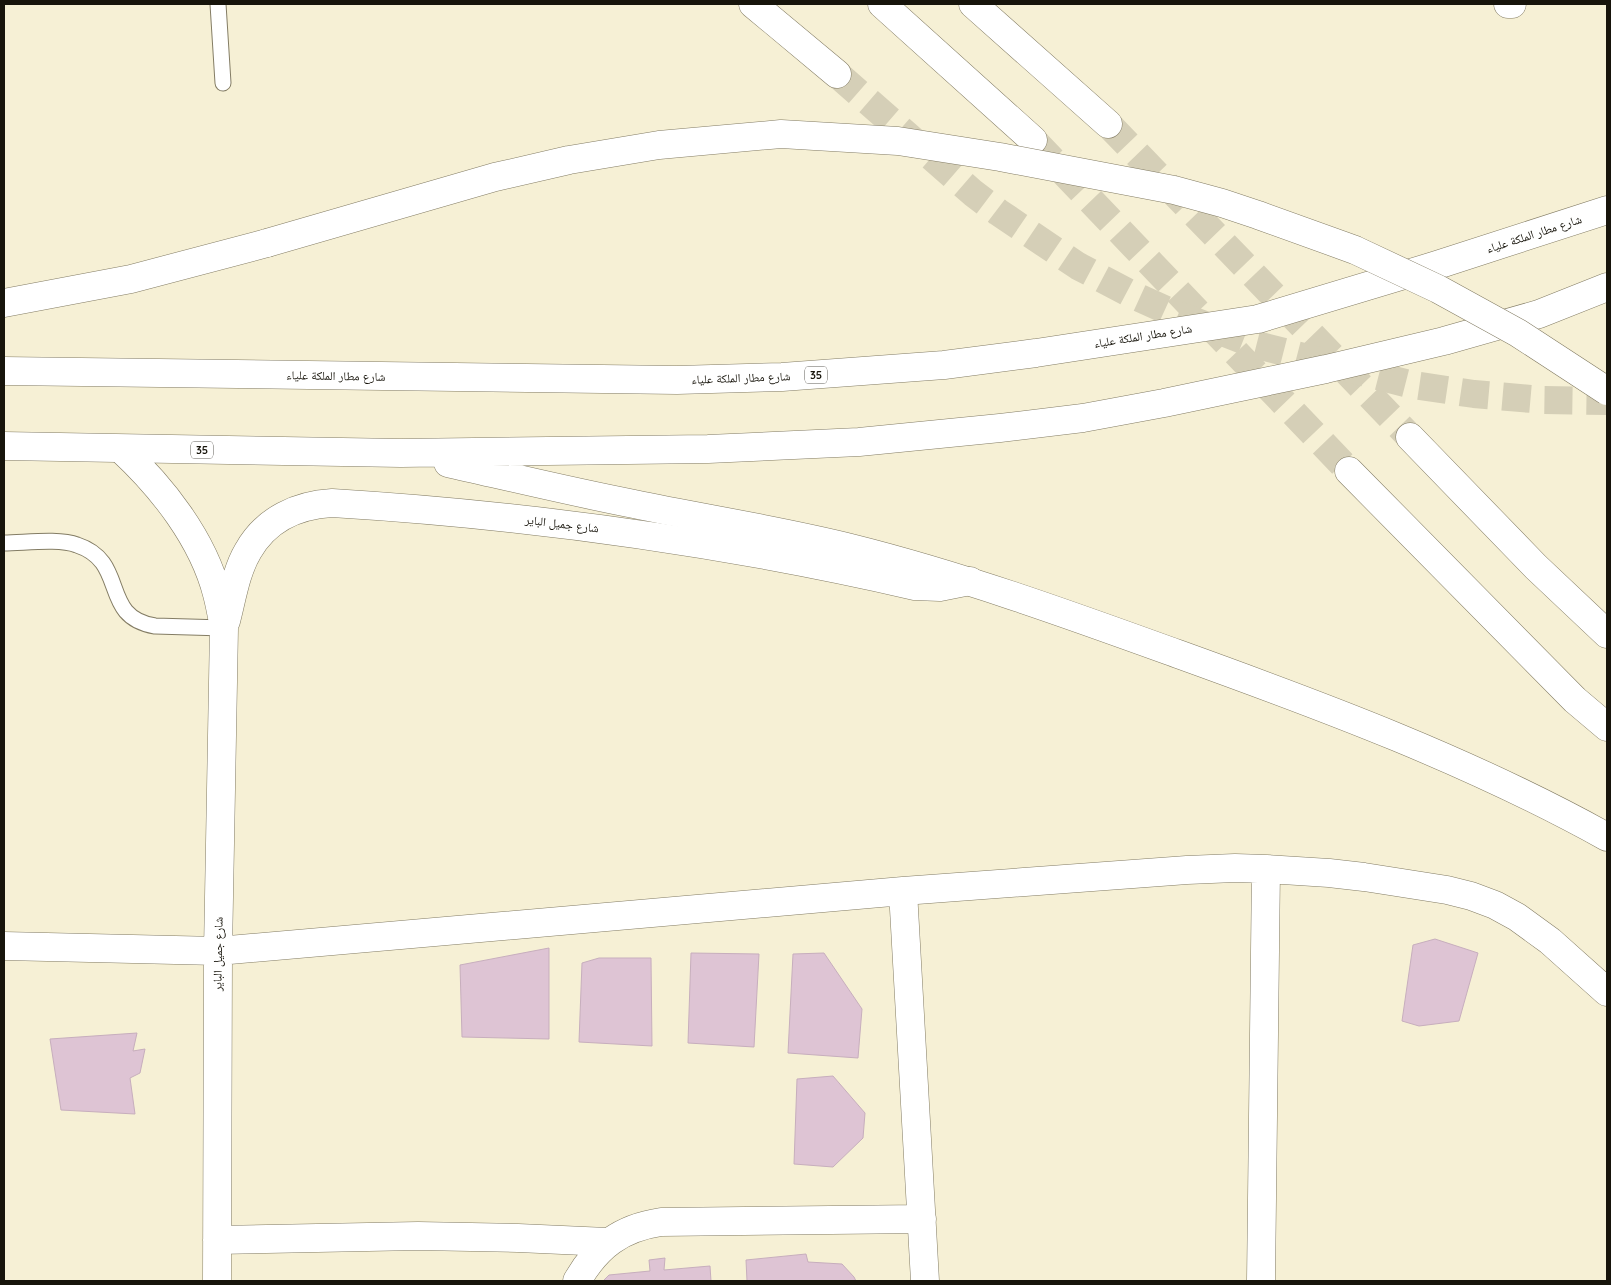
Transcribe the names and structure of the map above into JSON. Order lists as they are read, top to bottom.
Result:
{
  "streets": {
    "main road": ["شارع مطار الملكة علياء", "35", "شارع جميل الباير"]
  },
  "crossings": [
    ["35", "شارع جميل الباير"]
  ]
}
